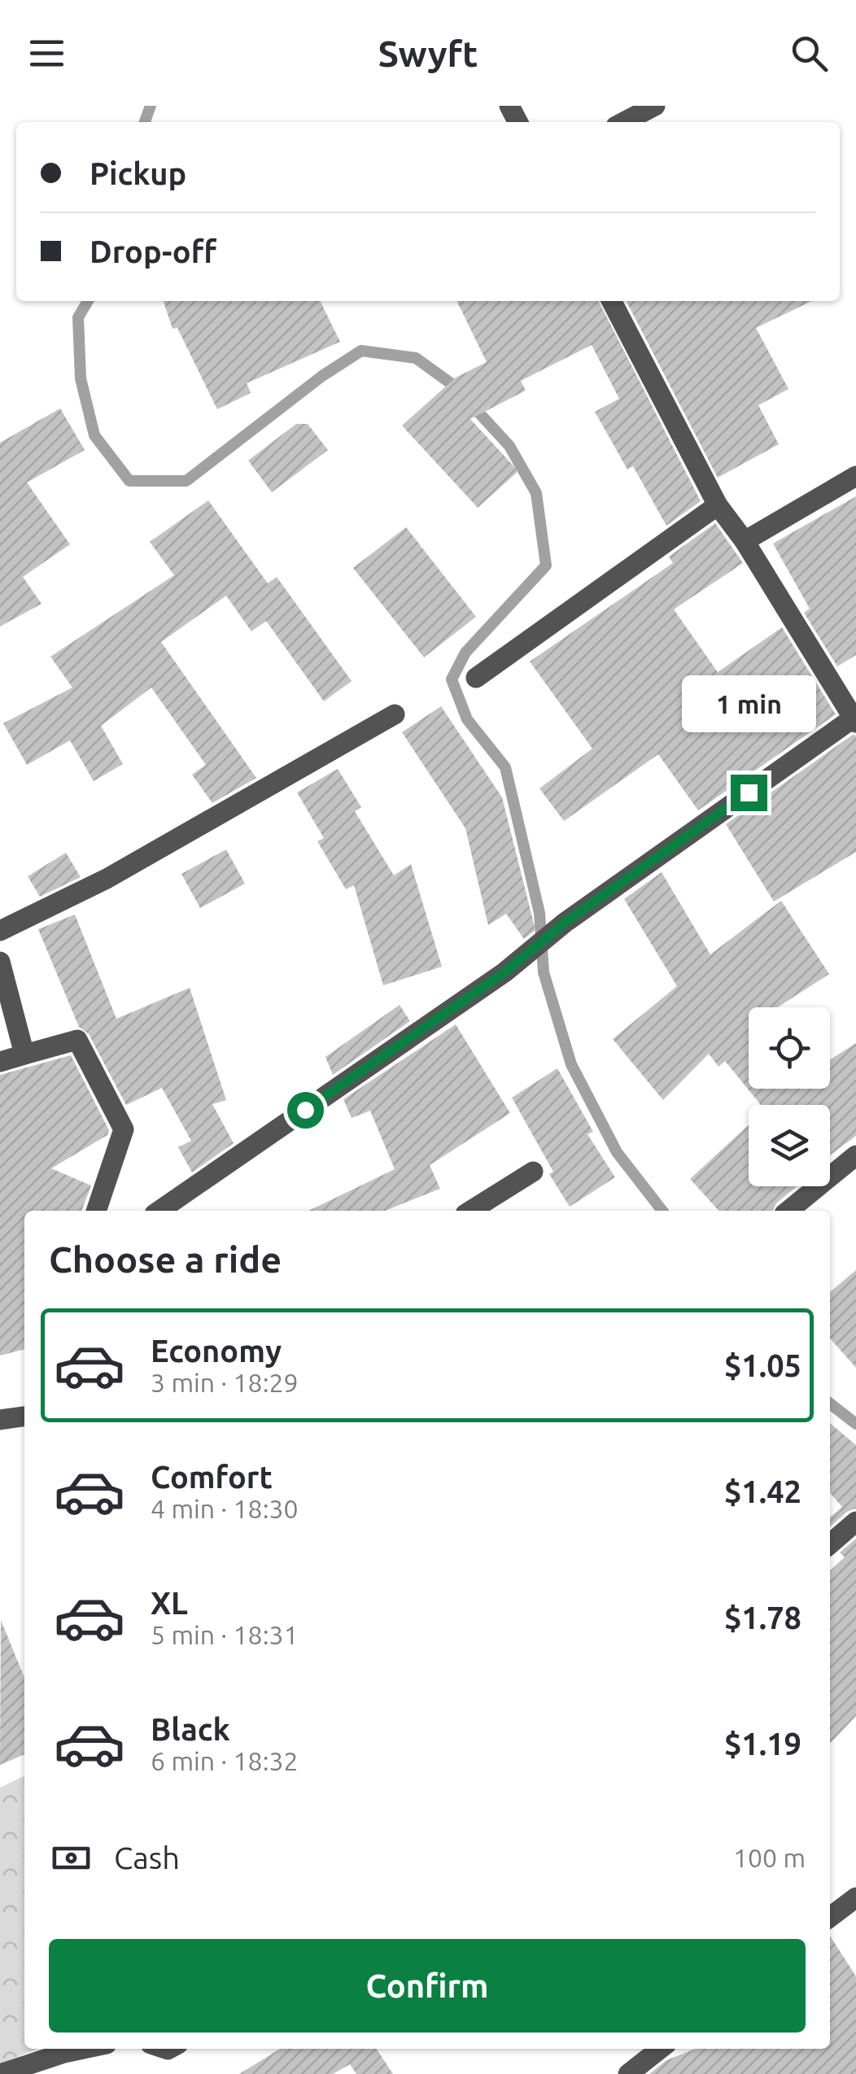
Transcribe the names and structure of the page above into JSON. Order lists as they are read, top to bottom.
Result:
{
  "page": {
    "header": "Swyft",
    "banner": ["Pickup", "Drop-off"],
    "bubble": "1 min",
    "heading": "Choose a ride",
    "list": [
      {
        "name": "Economy",
        "note": "3 min · 18:29",
        "value": "$1.05"
      },
      {
        "name": "Comfort",
        "note": "4 min · 18:30",
        "value": "$1.42"
      },
      {
        "name": "XL",
        "note": "5 min · 18:31",
        "value": "$1.78"
      },
      {
        "name": "Black",
        "note": "6 min · 18:32",
        "value": "$1.19"
      }
    ],
    "pay": ["Cash", "100 m"],
    "buttons": "Confirm"
  }
}
